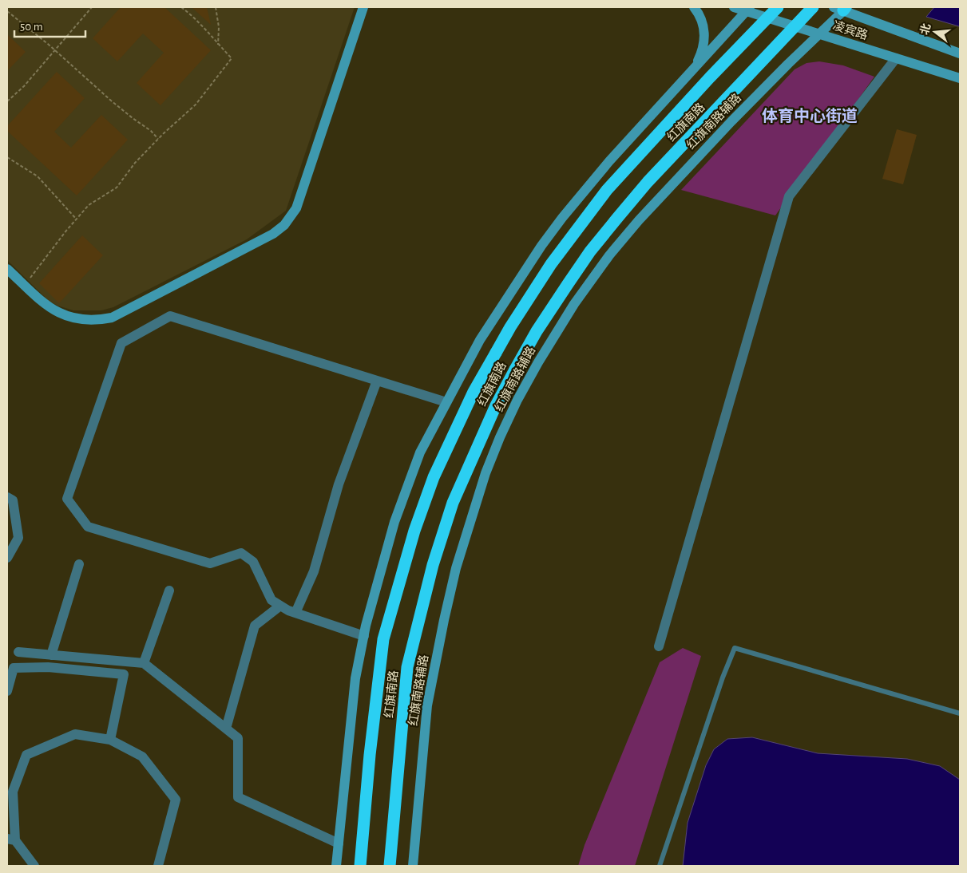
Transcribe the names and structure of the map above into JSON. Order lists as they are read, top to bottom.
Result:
{
  "streets": {
    "highway": ["红旗南路"],
    "main road": ["凌宾路", "红旗南路辅路"]
  },
  "crossings": [
    ["凌宾路", "红旗南路辅路"]
  ],
  "districts": ["体育中心街道"],
  "scale_bar": "50 m",
  "north": "left"
}
